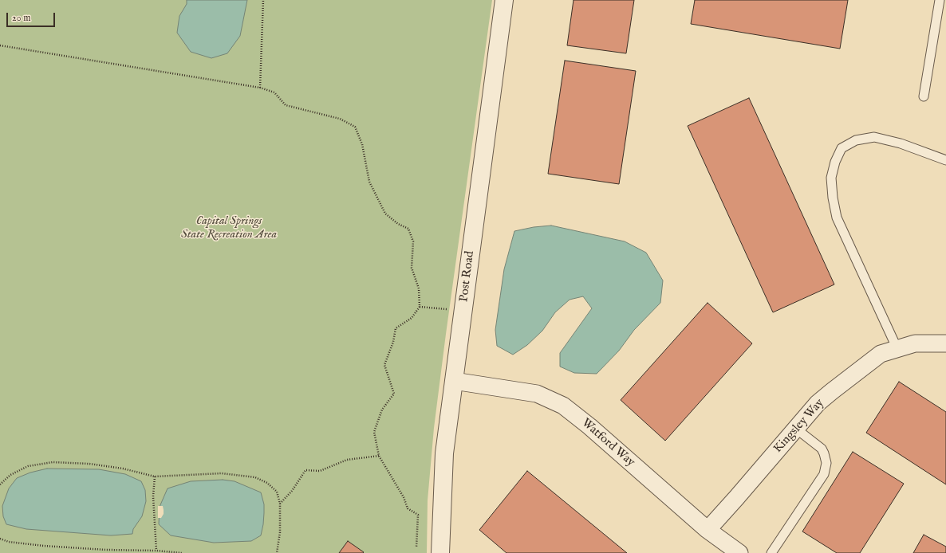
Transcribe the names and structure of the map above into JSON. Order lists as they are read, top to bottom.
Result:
{
  "streets": {
    "street": ["Post Road", "Kingsley Way", "Watford Way"]
  },
  "crossings": [
    ["Post Road", "Watford Way"],
    ["Kingsley Way", "Watford Way"]
  ],
  "parks": ["Capital Springs State Recreation Area"],
  "scale_bar": "20 m"
}
